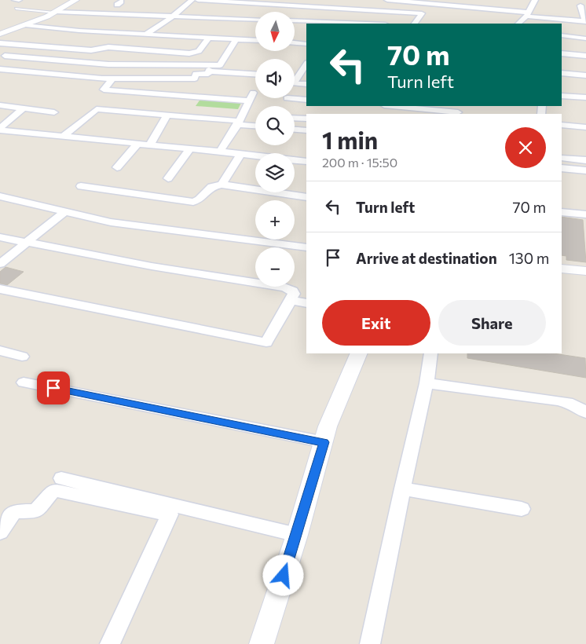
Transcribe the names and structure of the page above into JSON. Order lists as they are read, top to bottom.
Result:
{
  "north": "bottom",
  "page": {
    "map_buttons": ["+", "−"],
    "turn": ["70 m", "Turn left"],
    "heading": ["1 min", "200 m · 15:50"],
    "list": [
      {
        "name": "Turn left",
        "value": "70 m"
      },
      {
        "name": "Arrive at destination",
        "value": "130 m"
      }
    ],
    "buttons": ["Exit", "Share"]
  }
}
